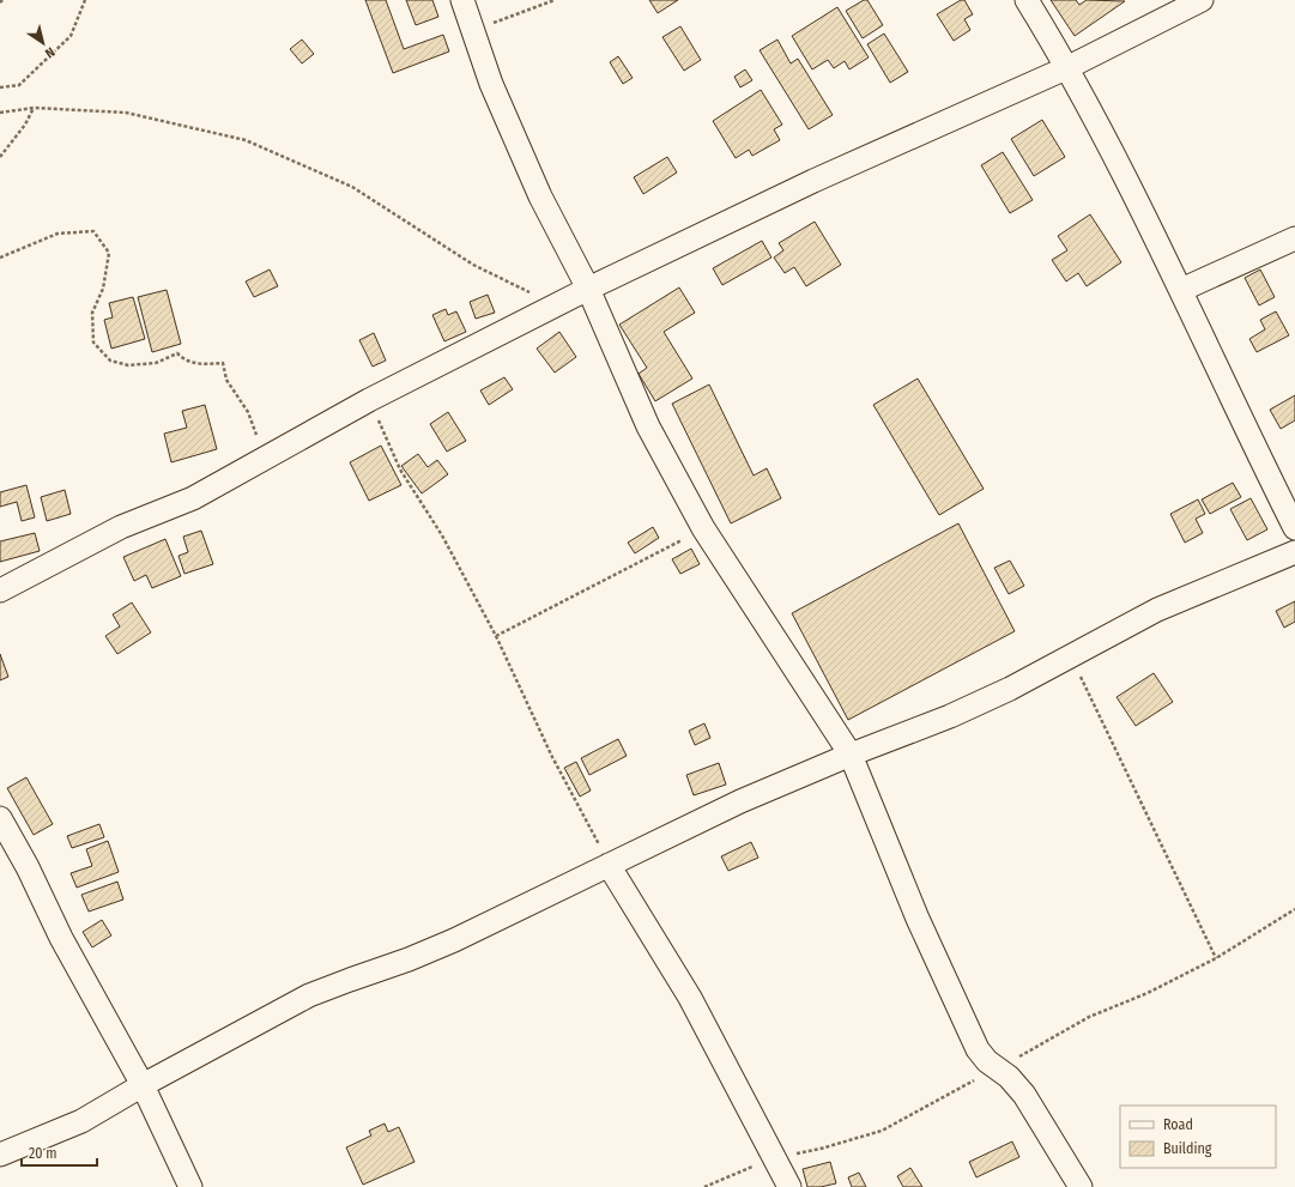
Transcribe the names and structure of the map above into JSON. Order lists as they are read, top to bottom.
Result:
{
  "legend": ["Road", "Building"],
  "scale_bar": "20 m",
  "north": "bottom right"
}
